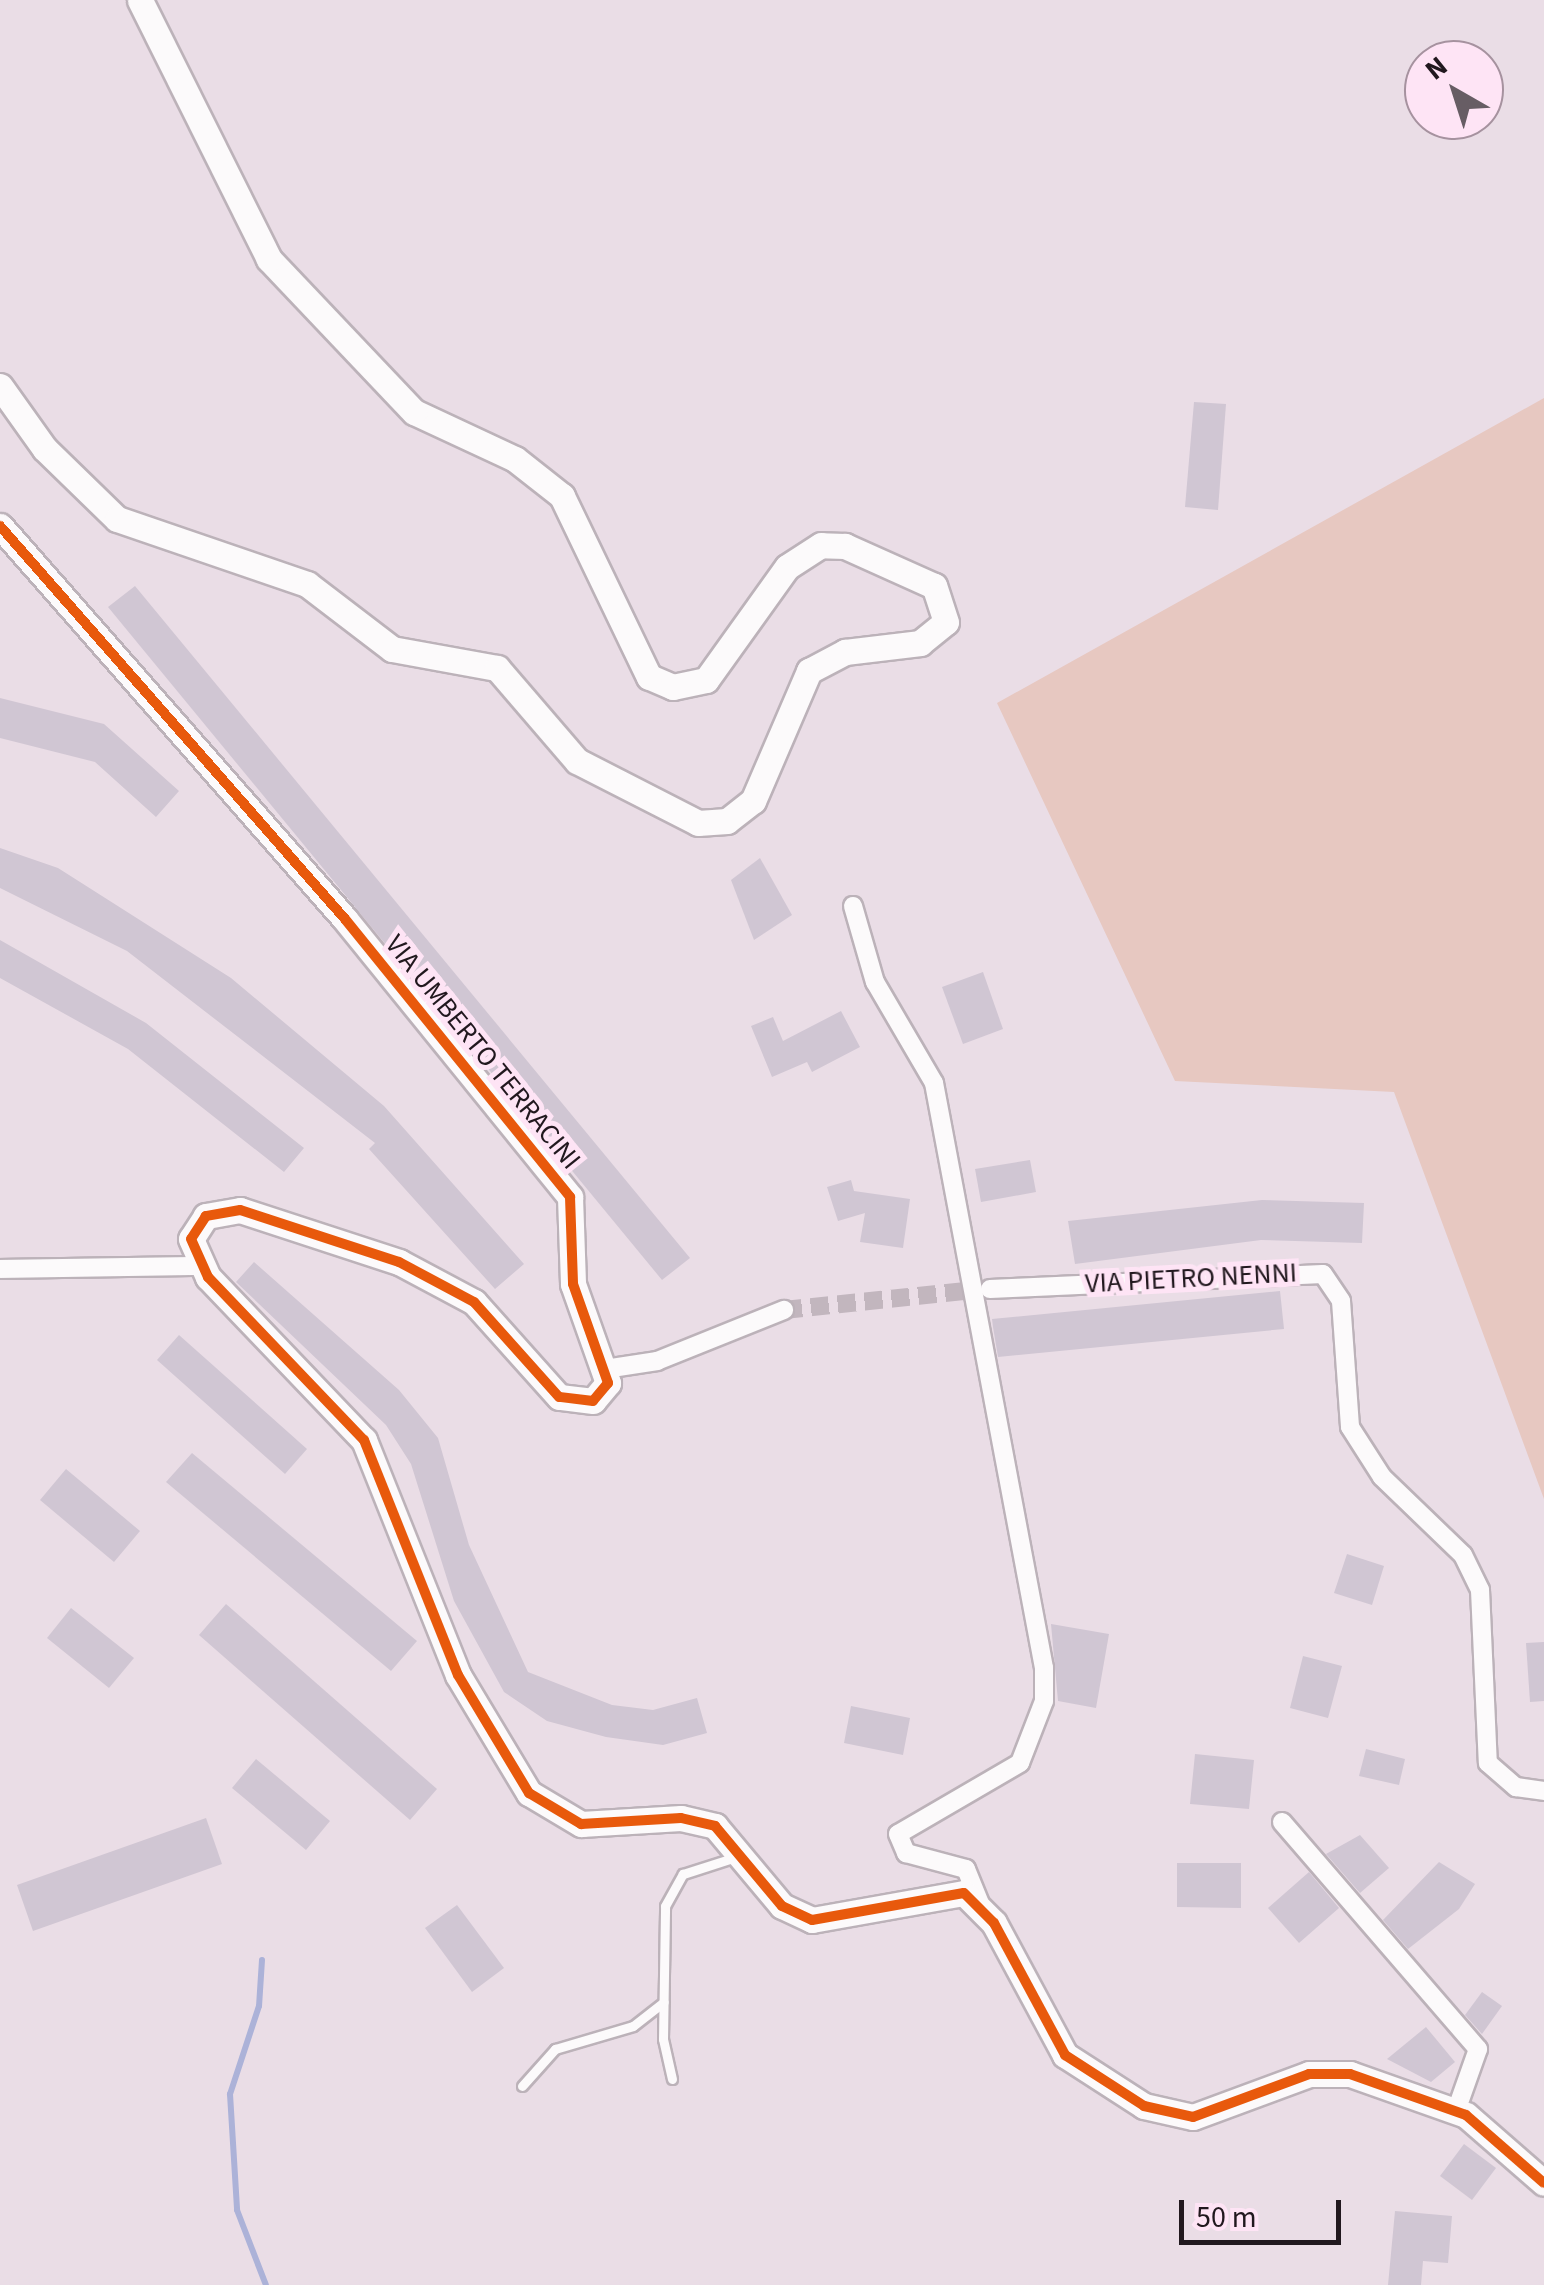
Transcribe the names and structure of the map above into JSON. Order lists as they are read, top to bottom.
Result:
{
  "streets": {
    "street": ["VIA UMBERTO TERRACINI", "VIA PIETRO NENNI"]
  },
  "scale_bar": "50 m",
  "north": "top left"
}
